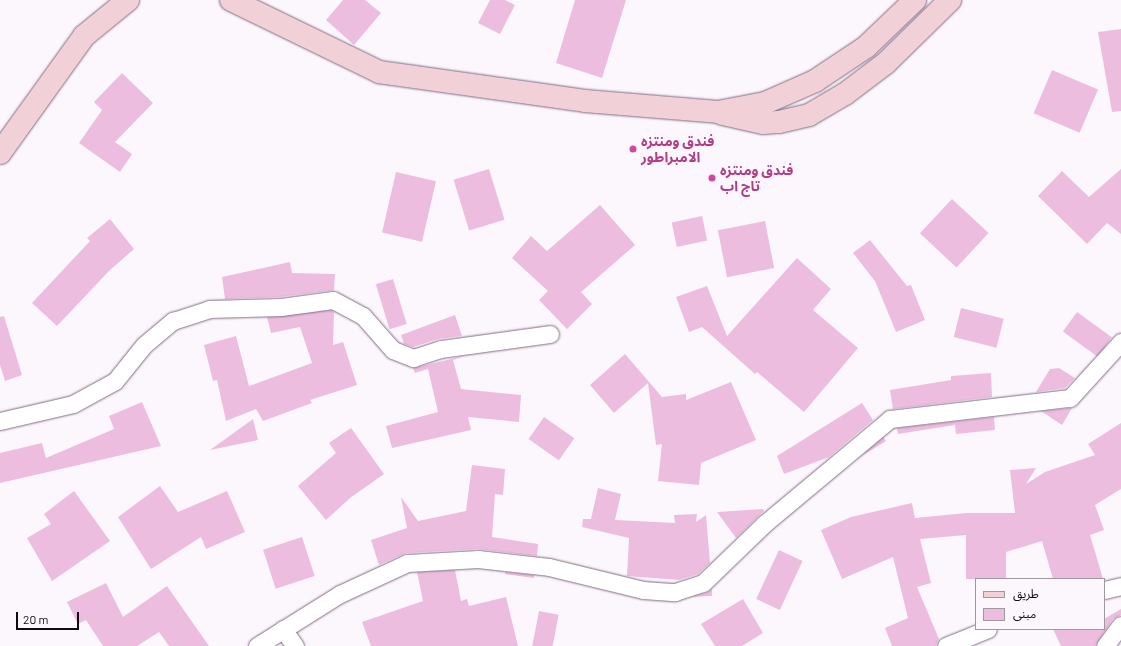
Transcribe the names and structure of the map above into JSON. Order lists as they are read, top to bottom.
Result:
{
  "places": ["فندق ومنتزه الامبراطور", "فندق ومنتزه تاج اب"],
  "legend": ["طريق", "مبنى"],
  "scale_bar": "20 m"
}
